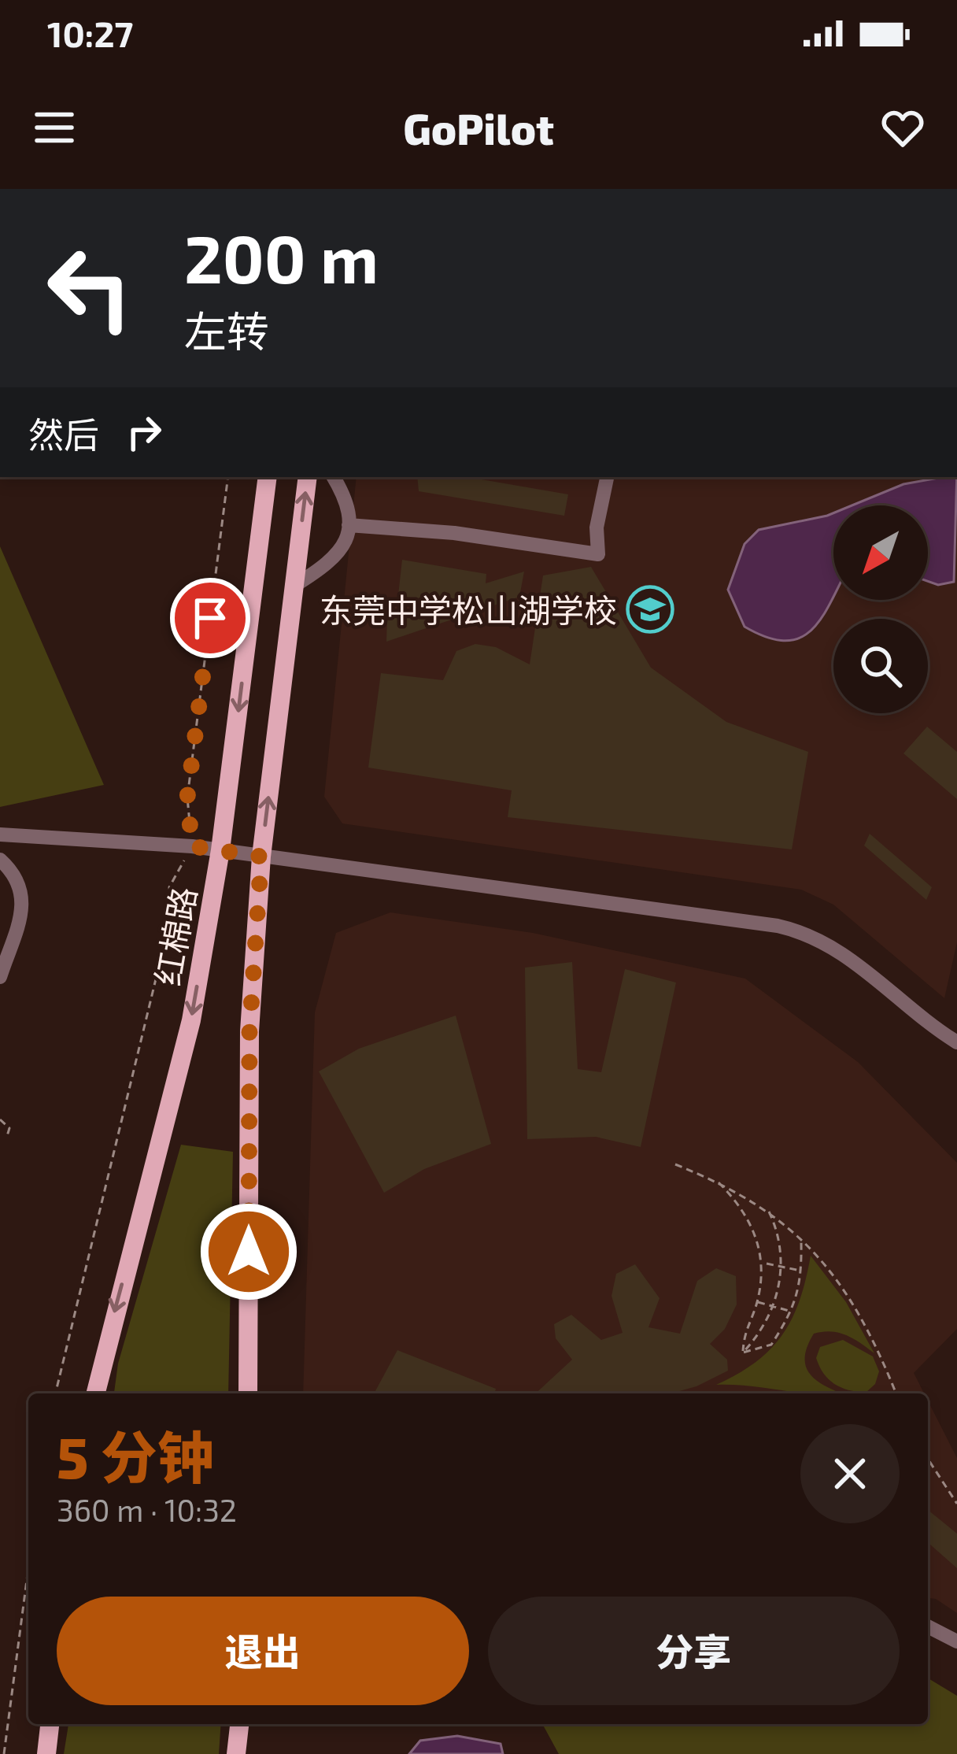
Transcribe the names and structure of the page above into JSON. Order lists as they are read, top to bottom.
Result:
{
  "streets": {
    "main road": ["红棉路"]
  },
  "places": {
    "school or university": ["东莞中学松山湖学校"]
  },
  "north": "bottom left",
  "page": {
    "status": "10:27",
    "header": "GoPilot",
    "turn": ["200 m", "左转"],
    "then": "然后",
    "heading": ["5 分钟", "360 m · 10:32"],
    "buttons": ["退出", "分享"]
  }
}
